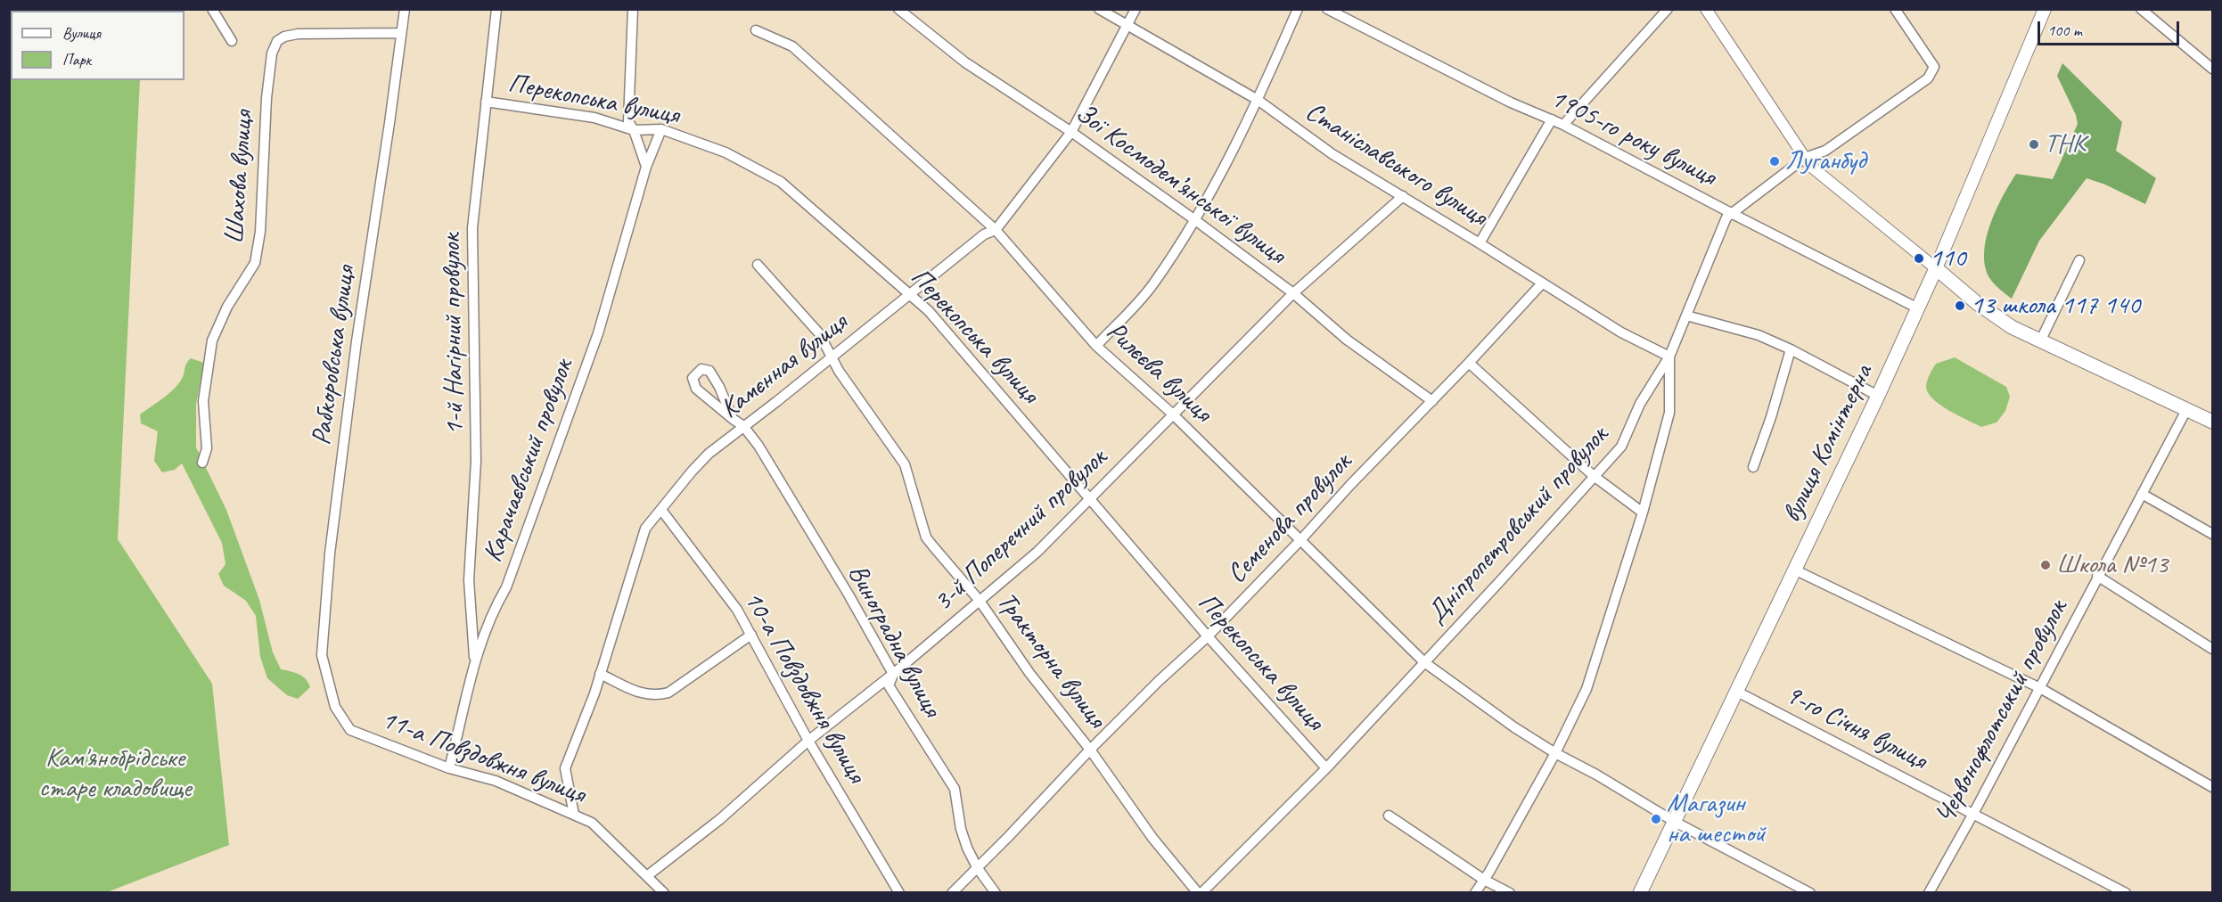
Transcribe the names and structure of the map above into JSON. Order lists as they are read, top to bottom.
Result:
{
  "streets": {
    "main road": ["вулиця Комінтерна"],
    "street": [
      "Перекопська вулиця",
      "1905-го року вулиця",
      "Станіславського вулиця",
      "Шахова вулиця",
      "Зої Космодем’янської вулиця",
      "1-й Нагірний провулок",
      "Рабкоровська вулиця",
      "Камєнная вулиця",
      "Рилєєва вулиця",
      "Карачаєвський провулок",
      "Семенова провулок",
      "Дніпропетровський провулок",
      "3-й Поперечний провулок",
      "Виноградна вулиця",
      "Тракторна вулиця",
      "10-а Повздовжня вулиця",
      "Червонофлотський провулок",
      "9-го Січня вулиця",
      "11-а Повздовжня вулиця"
    ]
  },
  "crossings": [
    ["Перекопська вулиця", "1-й Нагірний провулок"],
    ["Перекопська вулиця", "Камєнная вулиця"],
    ["Перекопська вулиця", "Карачаєвський провулок"],
    ["Перекопська вулиця", "Семенова провулок"],
    ["Перекопська вулиця", "Дніпропетровський провулок"],
    ["Перекопська вулиця", "3-й Поперечний провулок"],
    ["1905-го року вулиця", "вулиця Комінтерна"],
    ["Станіславського вулиця", "Камєнная вулиця"],
    ["Станіславського вулиця", "Семенова провулок"],
    ["Станіславського вулиця", "Дніпропетровський провулок"],
    ["Станіславського вулиця", "3-й Поперечний провулок"],
    ["Шахова вулиця", "Рабкоровська вулиця"],
    ["Зої Космодем’янської вулиця", "Камєнная вулиця"],
    ["Зої Космодем’янської вулиця", "Семенова провулок"],
    ["Зої Космодем’янської вулиця", "3-й Поперечний провулок"],
    ["1-й Нагірний провулок", "Карачаєвський провулок"],
    ["Рабкоровська вулиця", "11-а Повздовжня вулиця"],
    ["Камєнная вулиця", "Рилєєва вулиця"],
    ["Камєнная вулиця", "Виноградна вулиця"],
    ["Камєнная вулиця", "Тракторна вулиця"],
    ["Камєнная вулиця", "10-а Повздовжня вулиця"],
    ["Камєнная вулиця", "11-а Повздовжня вулиця"],
    ["Рилєєва вулиця", "вулиця Комінтерна"],
    ["Рилєєва вулиця", "Семенова провулок"],
    ["Рилєєва вулиця", "Дніпропетровський провулок"],
    ["Рилєєва вулиця", "3-й Поперечний провулок"],
    ["вулиця Комінтерна", "9-го Січня вулиця"],
    ["Карачаєвський провулок", "11-а Повздовжня вулиця"],
    ["Семенова провулок", "Виноградна вулиця"],
    ["Семенова провулок", "Тракторна вулиця"],
    ["Дніпропетровський провулок", "Тракторна вулиця"],
    ["3-й Поперечний провулок", "Виноградна вулиця"],
    ["3-й Поперечний провулок", "Тракторна вулиця"],
    ["3-й Поперечний провулок", "10-а Повздовжня вулиця"],
    ["3-й Поперечний провулок", "11-а Повздовжня вулиця"],
    ["Червонофлотський провулок", "9-го Січня вулиця"]
  ],
  "parks": ["Кам'янобрідське старе кладовище"],
  "places": [
    "ТНК",
    "Луганбуд",
    "110",
    "13 школа 117 140",
    "Школа №13",
    "Магазин на шестой"
  ],
  "legend": ["Вулиця", "Парк"],
  "scale_bar": "100 m"
}
